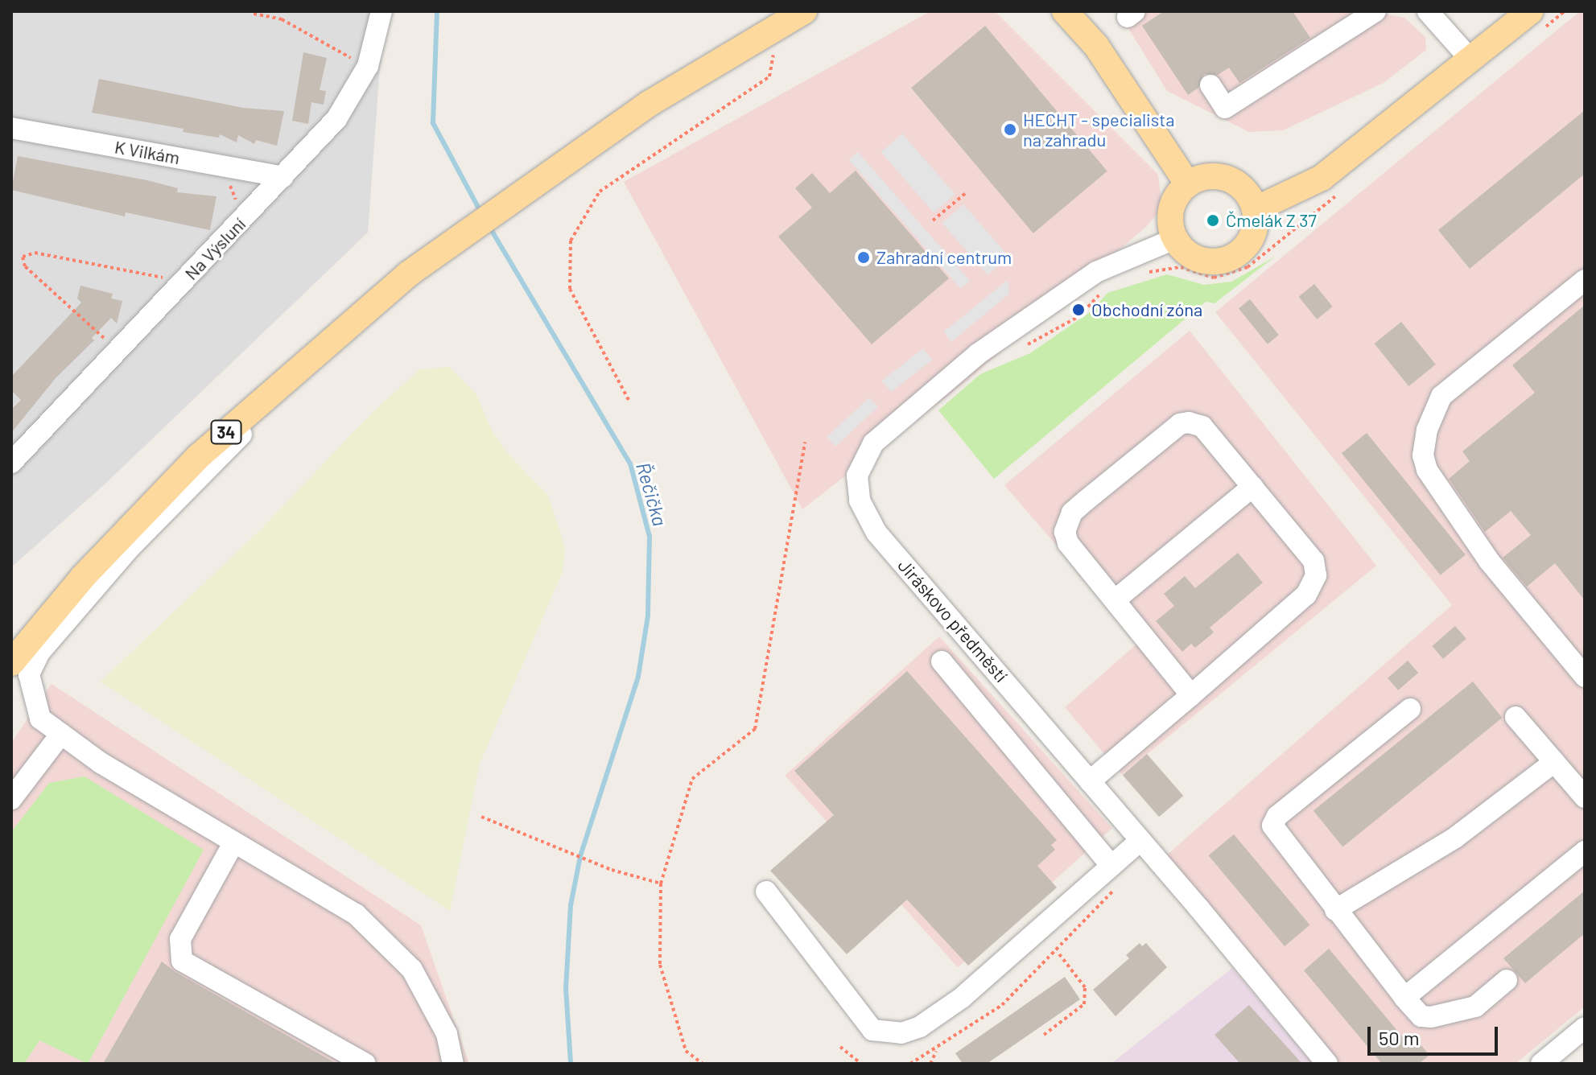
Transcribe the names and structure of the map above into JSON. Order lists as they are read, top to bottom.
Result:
{
  "streets": {
    "main road": ["34"],
    "street": ["K Vilkám", "Na Výsluní", "Jiráskovo předměstí"]
  },
  "crossings": [
    ["K Vilkám", "Na Výsluní"]
  ],
  "water": ["Řečička"],
  "places": [
    "HECHT - specialista na zahradu",
    "Čmelák Z 37",
    "Zahradní centrum",
    "Obchodní zóna"
  ],
  "scale_bar": "50 m"
}
